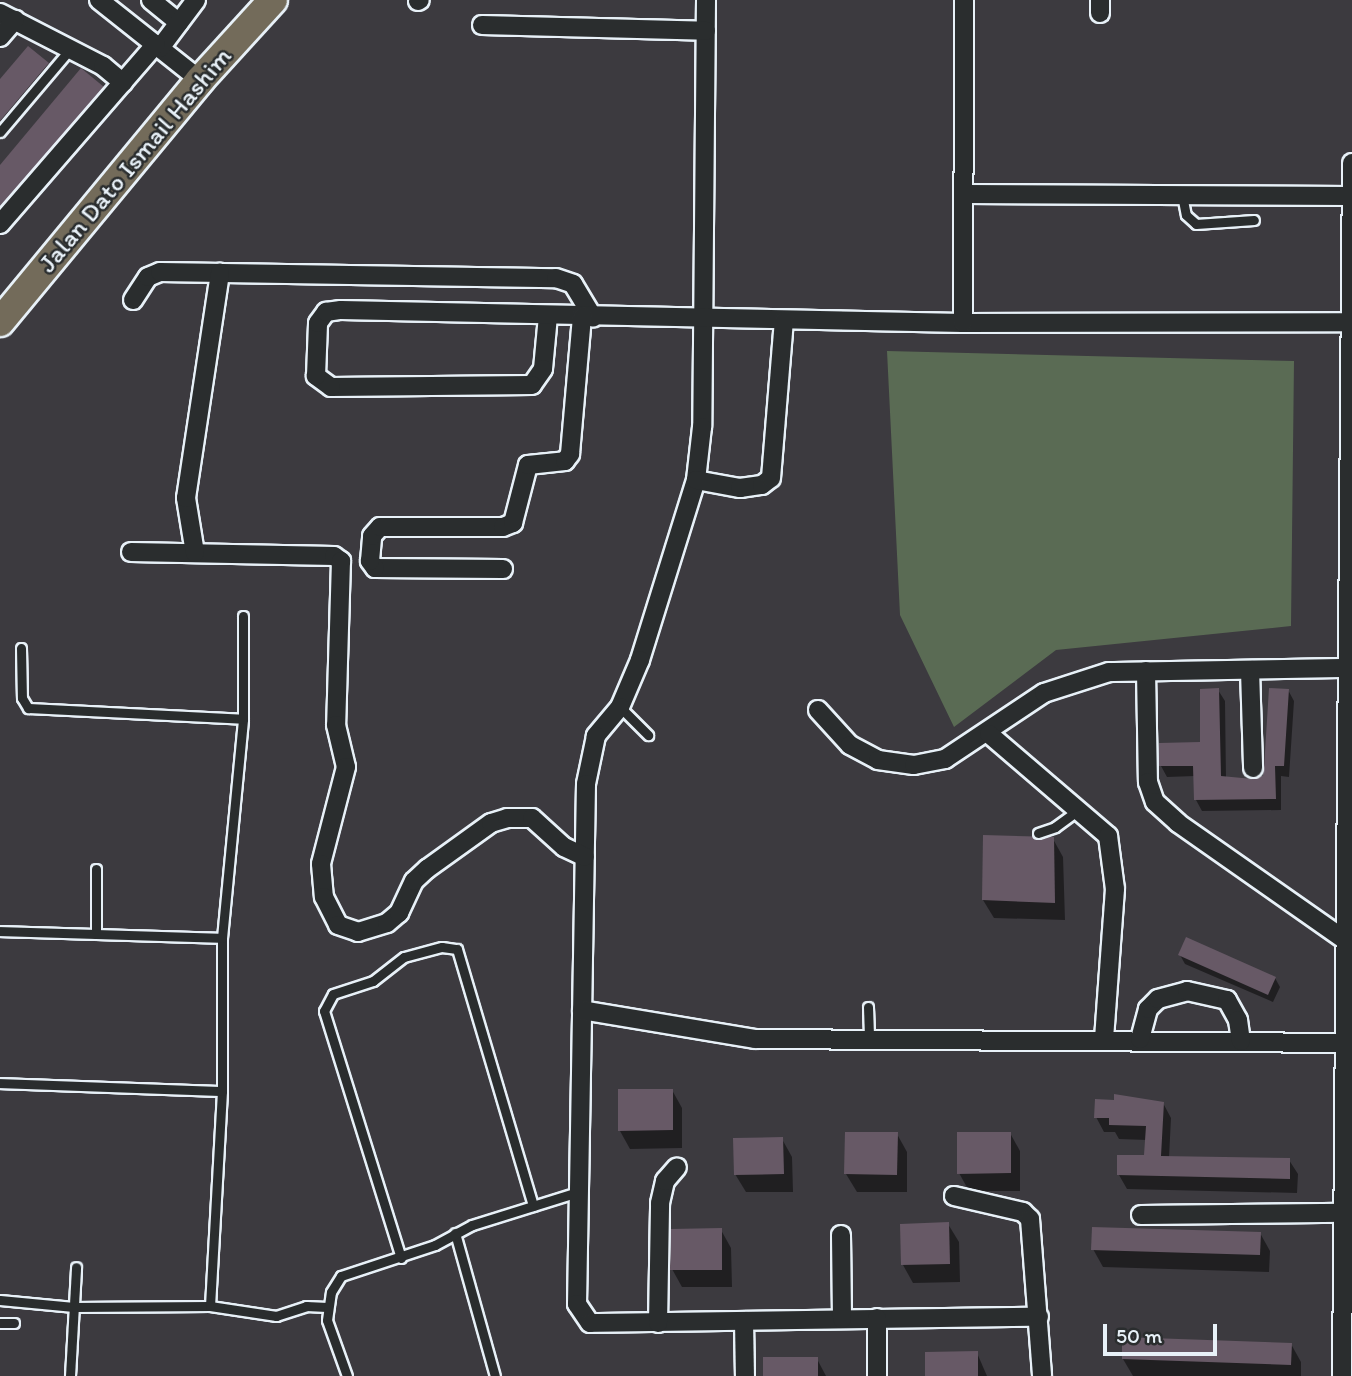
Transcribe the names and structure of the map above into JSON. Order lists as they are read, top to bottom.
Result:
{
  "streets": {
    "main road": ["Jalan Dato Ismail Hashim"]
  },
  "scale_bar": "50 m"
}
